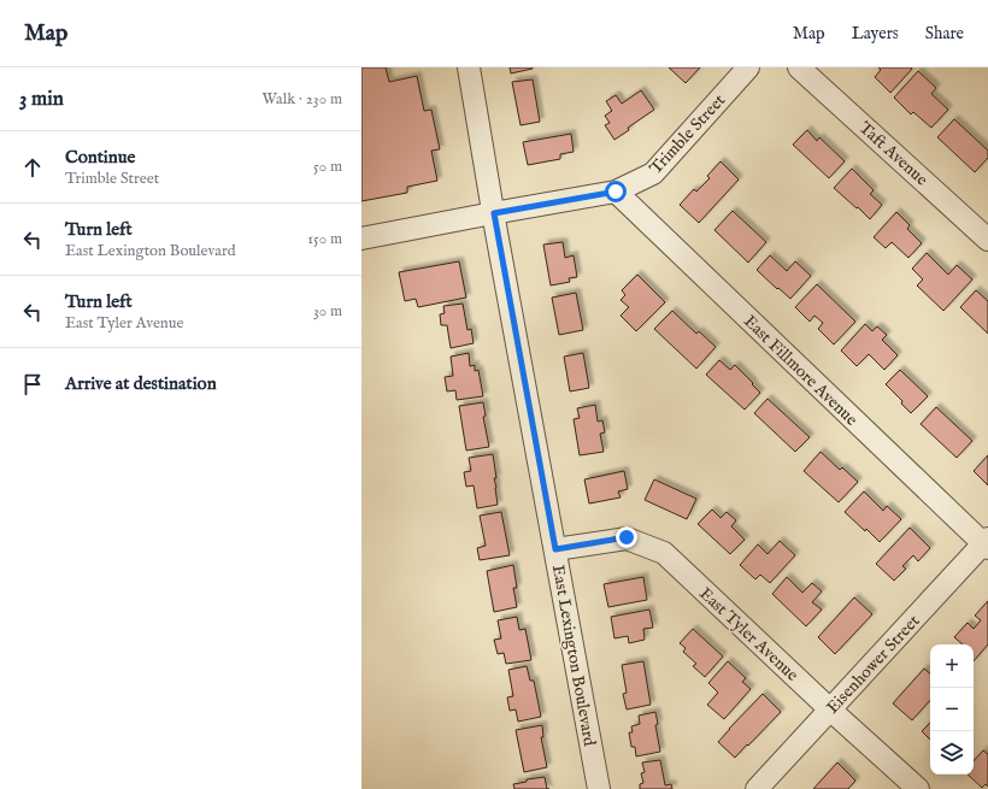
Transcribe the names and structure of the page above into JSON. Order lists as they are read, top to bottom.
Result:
{
  "streets": {
    "street": [
      "Trimble Street",
      "Taft Avenue",
      "East Fillmore Avenue",
      "East Tyler Avenue",
      "East Lexington Boulevard",
      "Eisenhower Street"
    ]
  },
  "crossings": [
    ["Trimble Street", "East Fillmore Avenue"],
    ["Trimble Street", "East Lexington Boulevard"],
    ["East Fillmore Avenue", "Eisenhower Street"],
    ["East Tyler Avenue", "East Lexington Boulevard"],
    ["East Tyler Avenue", "Eisenhower Street"]
  ],
  "page": {
    "header": "Map",
    "nav": ["Map", "Layers", "Share"],
    "heading": ["3 min", "Walk · 230 m"],
    "list": [
      ["Continue", "Trimble Street", "50 m"],
      ["Turn left", "East Lexington Boulevard", "150 m"],
      ["Turn left", "East Tyler Avenue", "30 m"],
      "Arrive at destination"
    ],
    "map_buttons": ["+", "−"]
  }
}
